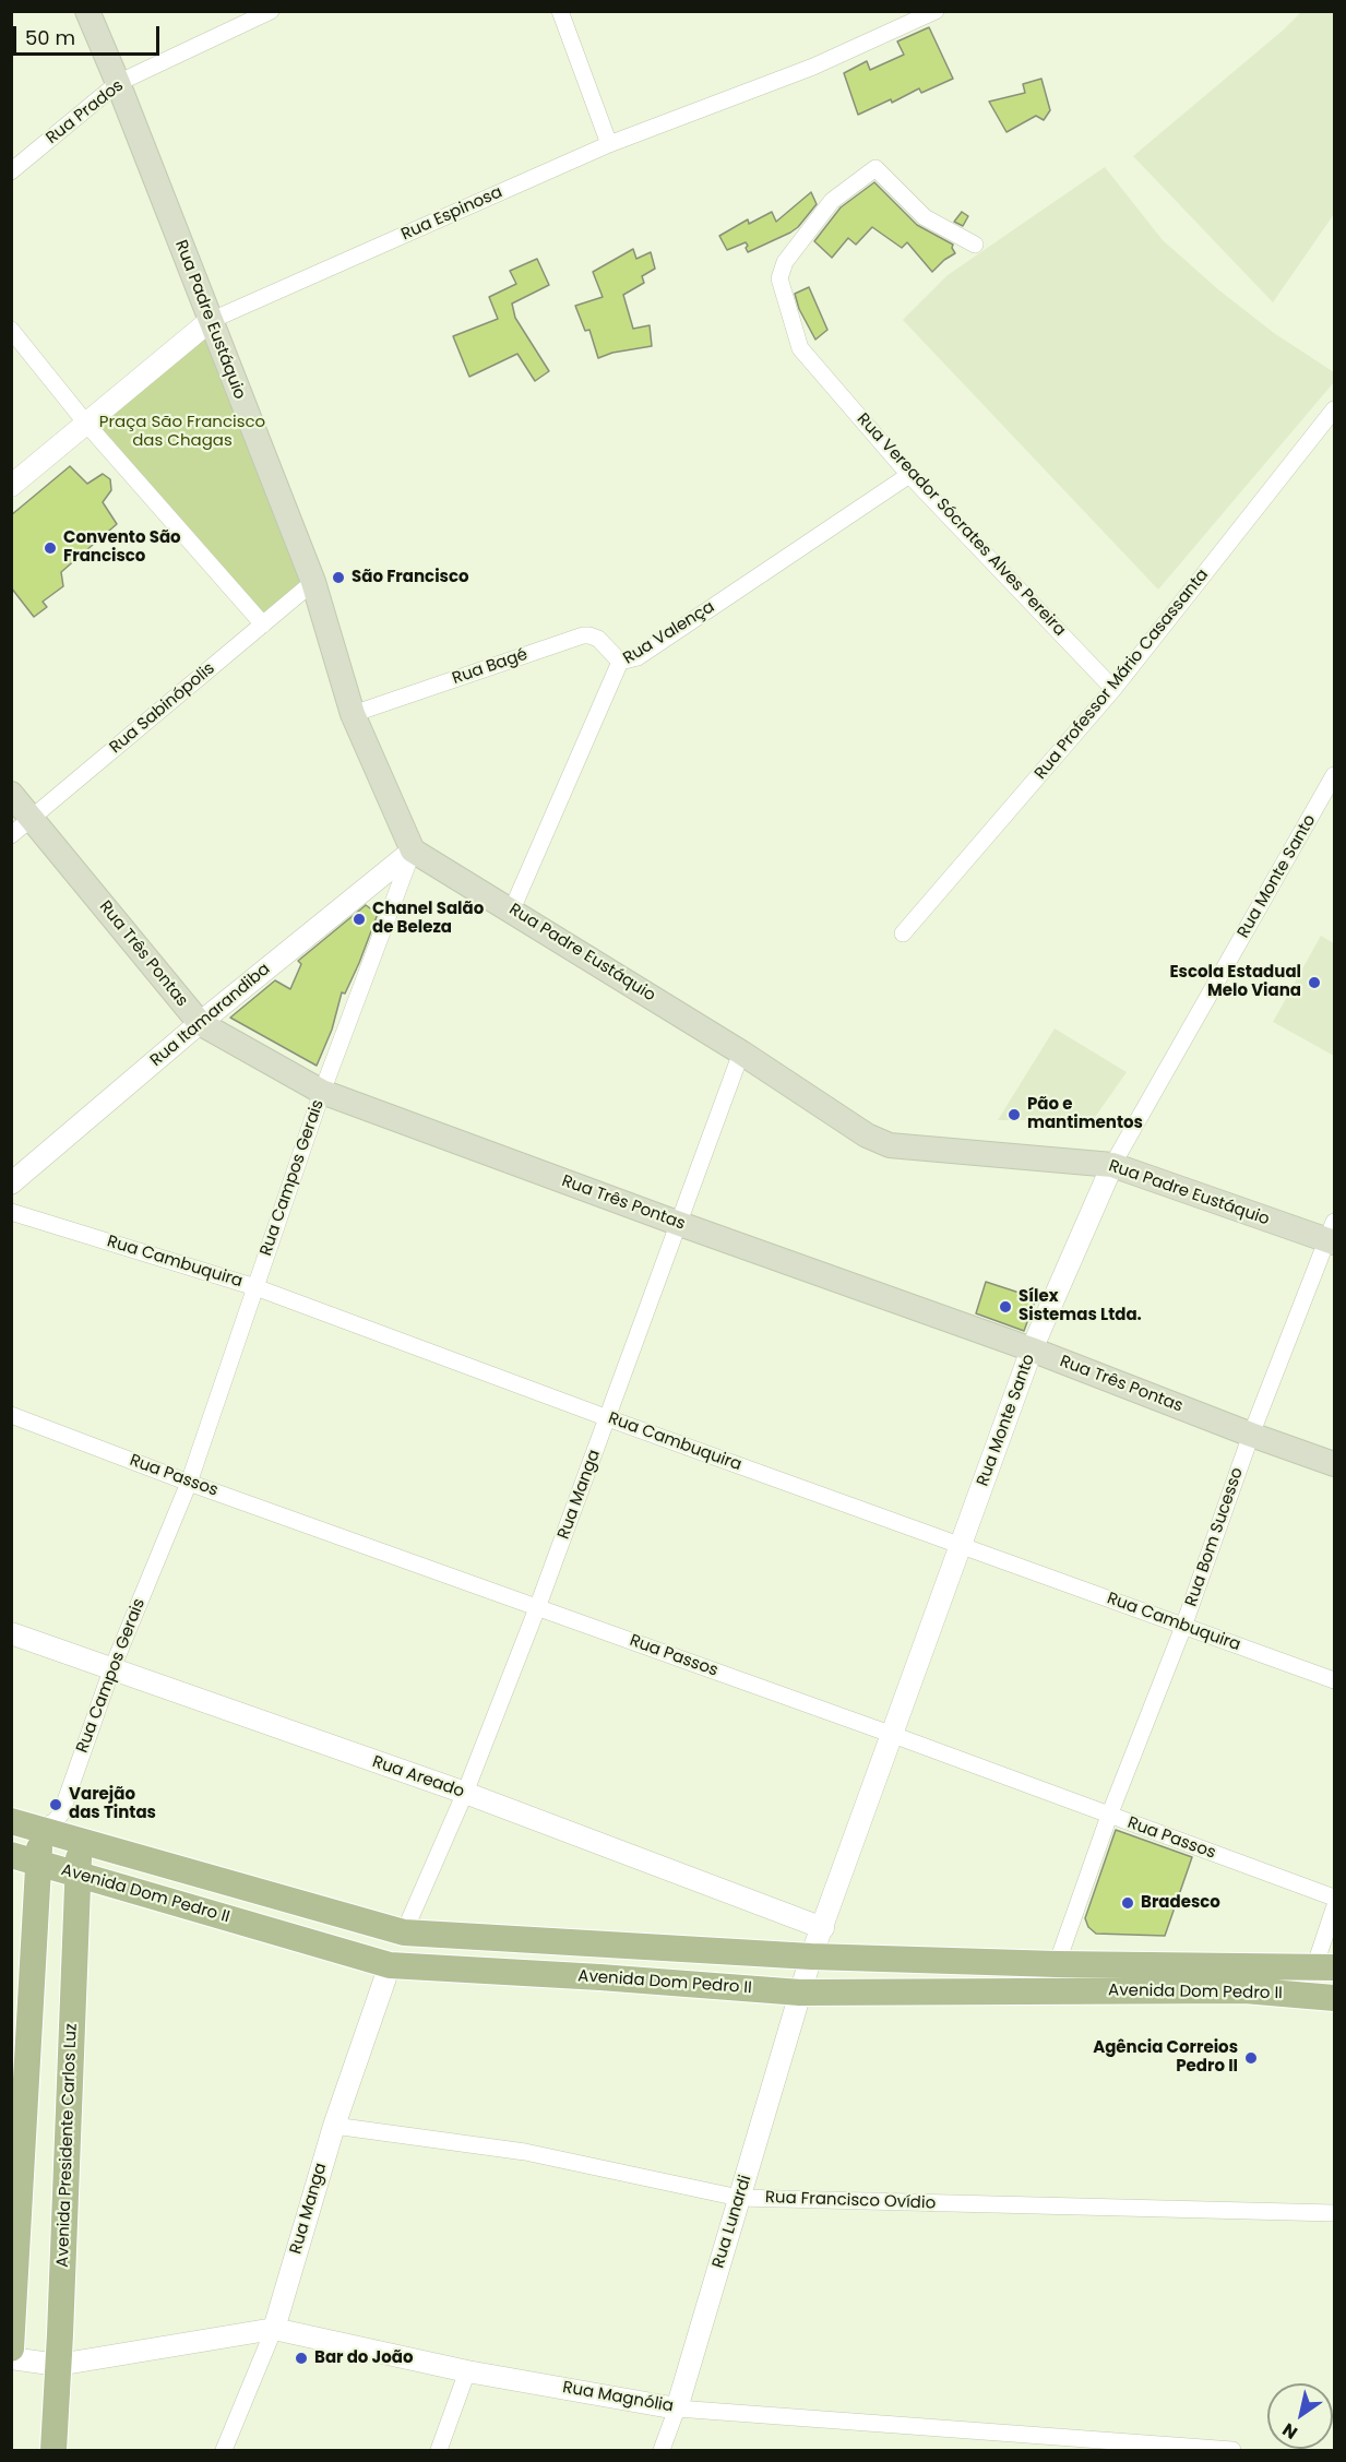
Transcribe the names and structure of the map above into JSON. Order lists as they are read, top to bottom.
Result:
{
  "streets": {
    "main road": [
      "Rua Padre Eustáquio",
      "Rua Três Pontas",
      "Avenida Dom Pedro II",
      "Avenida Presidente Carlos Luz"
    ],
    "street": [
      "Rua Prados",
      "Rua Espinosa",
      "Rua Vereador Sócrates Alves Pereira",
      "Rua Valença",
      "Rua Bagé",
      "Rua Professor Mário Casassanta",
      "Rua Sabinópolis",
      "Rua Monte Santo",
      "Rua Itamarandiba",
      "Rua Campos Gerais",
      "Rua Cambuquira",
      "Rua Passos",
      "Rua Manga",
      "Rua Bom Sucesso",
      "Rua Areado",
      "Rua Francisco Ovídio",
      "Rua Lunardi",
      "Rua Magnólia"
    ]
  },
  "crossings": [
    ["Rua Prados", "Rua Padre Eustáquio"],
    ["Rua Espinosa", "Rua Padre Eustáquio"],
    ["Rua Padre Eustáquio", "Rua Valença"],
    ["Rua Padre Eustáquio", "Rua Bagé"],
    ["Rua Padre Eustáquio", "Rua Sabinópolis"],
    ["Rua Padre Eustáquio", "Rua Monte Santo"],
    ["Rua Padre Eustáquio", "Rua Itamarandiba"],
    ["Rua Padre Eustáquio", "Rua Campos Gerais"],
    ["Rua Padre Eustáquio", "Rua Manga"],
    ["Rua Padre Eustáquio", "Rua Bom Sucesso"],
    ["Rua Vereador Sócrates Alves Pereira", "Rua Valença"],
    ["Rua Vereador Sócrates Alves Pereira", "Rua Professor Mário Casassanta"],
    ["Rua Valença", "Rua Bagé"],
    ["Rua Sabinópolis", "Rua Três Pontas"],
    ["Rua Monte Santo", "Rua Três Pontas"],
    ["Rua Monte Santo", "Rua Cambuquira"],
    ["Rua Monte Santo", "Rua Passos"],
    ["Rua Monte Santo", "Rua Areado"],
    ["Rua Monte Santo", "Avenida Dom Pedro II"],
    ["Rua Monte Santo", "Rua Lunardi"],
    ["Rua Três Pontas", "Rua Itamarandiba"],
    ["Rua Três Pontas", "Rua Campos Gerais"],
    ["Rua Três Pontas", "Rua Manga"],
    ["Rua Três Pontas", "Rua Bom Sucesso"],
    ["Rua Itamarandiba", "Rua Campos Gerais"],
    ["Rua Campos Gerais", "Rua Cambuquira"],
    ["Rua Campos Gerais", "Rua Passos"],
    ["Rua Campos Gerais", "Rua Areado"],
    ["Rua Campos Gerais", "Avenida Dom Pedro II"],
    ["Rua Cambuquira", "Rua Manga"],
    ["Rua Cambuquira", "Rua Bom Sucesso"],
    ["Rua Passos", "Rua Manga"],
    ["Rua Passos", "Rua Bom Sucesso"],
    ["Rua Manga", "Rua Areado"],
    ["Rua Manga", "Avenida Dom Pedro II"],
    ["Rua Manga", "Rua Francisco Ovídio"],
    ["Rua Manga", "Rua Magnólia"],
    ["Rua Bom Sucesso", "Avenida Dom Pedro II"],
    ["Avenida Dom Pedro II", "Avenida Presidente Carlos Luz"],
    ["Avenida Dom Pedro II", "Rua Lunardi"],
    ["Avenida Presidente Carlos Luz", "Rua Magnólia"],
    ["Rua Francisco Ovídio", "Rua Lunardi"],
    ["Rua Lunardi", "Rua Magnólia"]
  ],
  "parks": ["Praça São Francisco das Chagas"],
  "places": [
    "Convento São Francisco",
    "São Francisco",
    "Chanel Salão de Beleza",
    "Escola Estadual Melo Viana",
    "Pão e mantimentos",
    "Sílex Sistemas Ltda.",
    "Varejão das Tintas",
    "Bradesco",
    "Agência Correios Pedro II",
    "Bar do João"
  ],
  "scale_bar": "50 m",
  "north": "bottom left"
}
